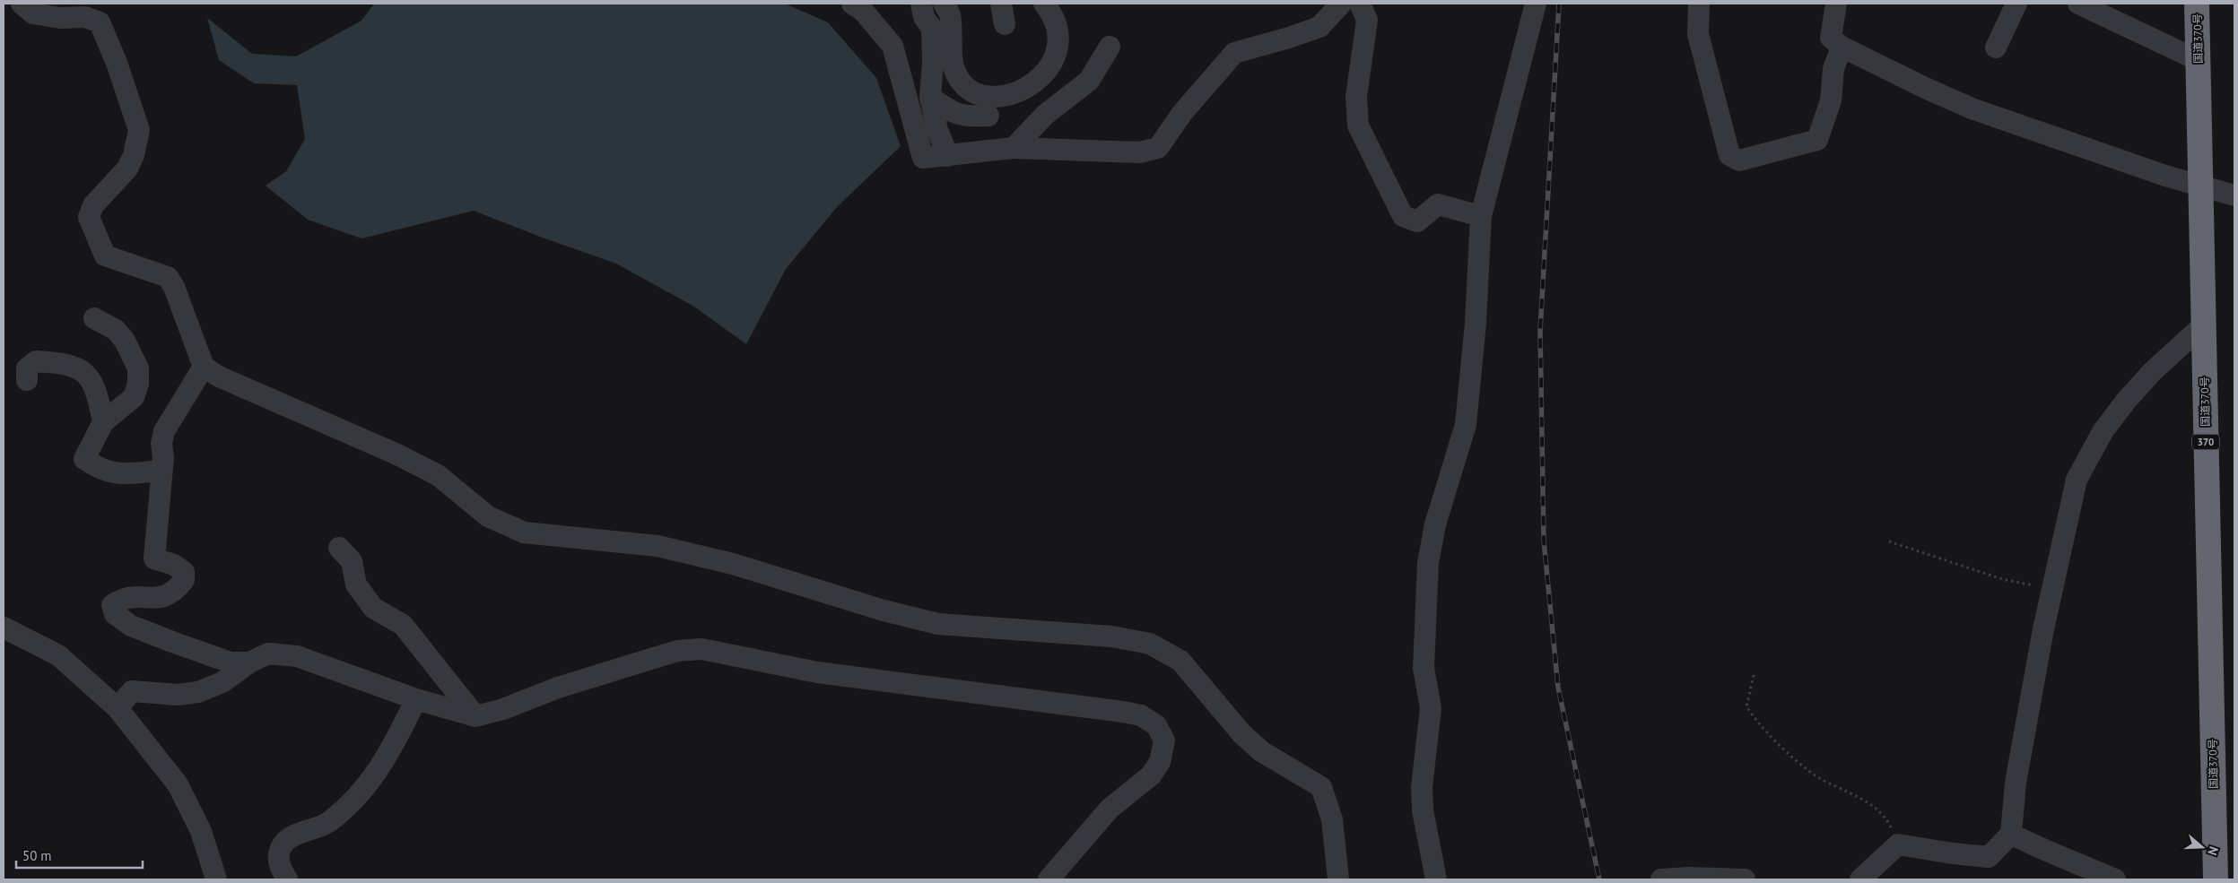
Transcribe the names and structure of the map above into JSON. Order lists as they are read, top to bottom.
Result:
{
  "streets": {
    "highway": ["国道370号", "370"]
  },
  "scale_bar": "50 m",
  "north": "right"
}
